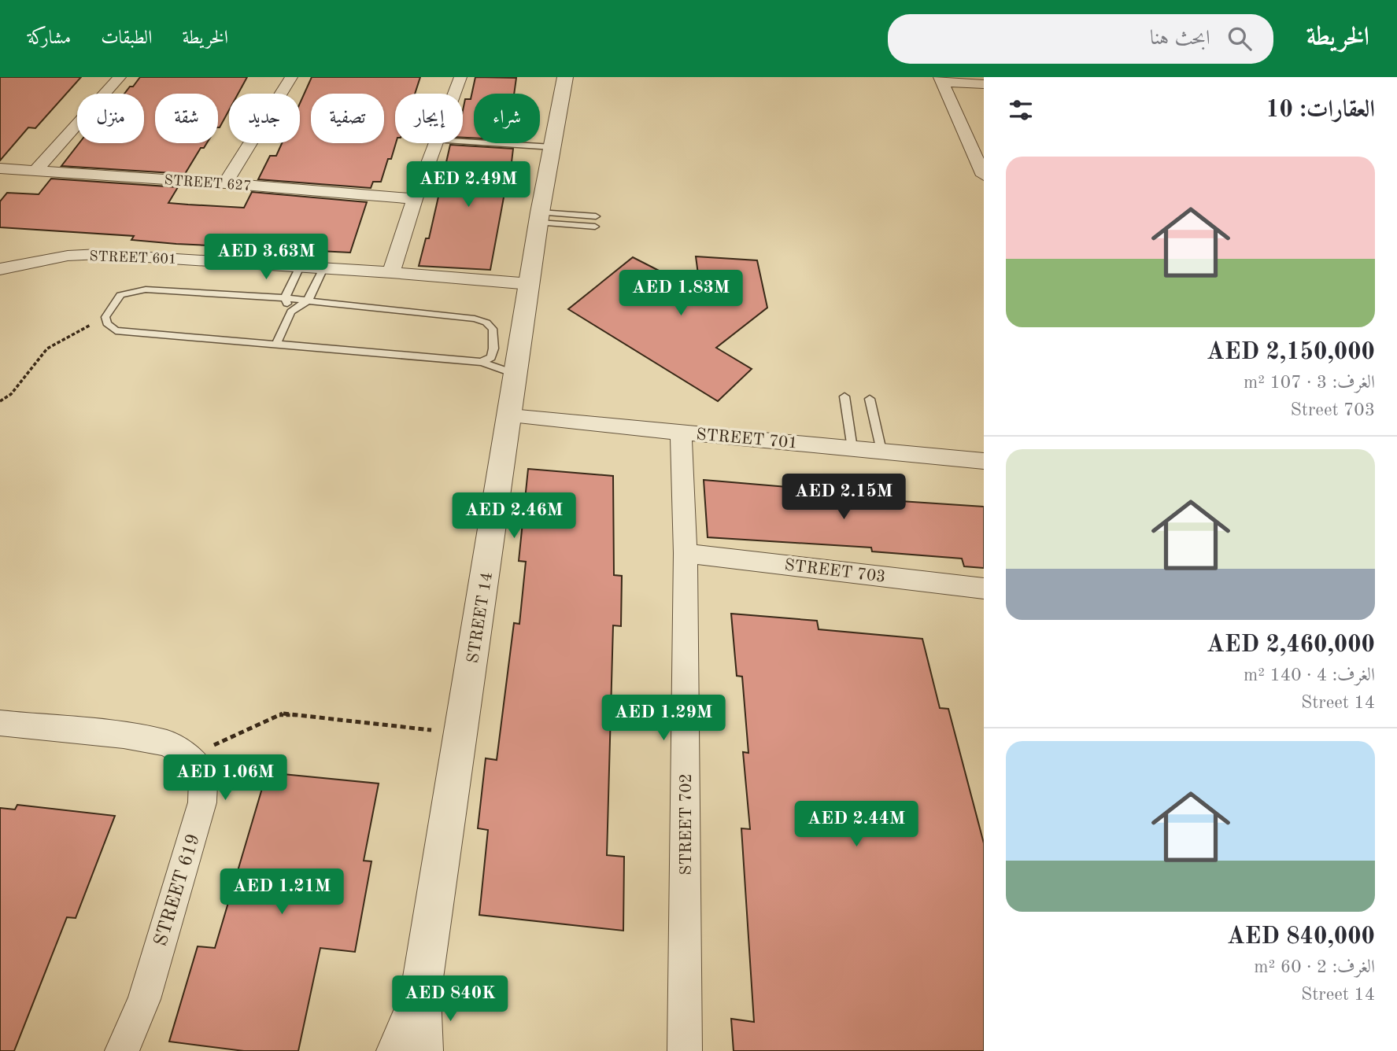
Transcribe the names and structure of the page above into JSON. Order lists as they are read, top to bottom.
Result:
{
  "streets": {
    "street": [
      "STREET 627",
      "STREET 601",
      "STREET 701",
      "STREET 703",
      "STREET 14",
      "STREET 702",
      "STREET 619"
    ]
  },
  "crossings": [
    ["STREET 601", "STREET 14"],
    ["STREET 701", "STREET 14"],
    ["STREET 701", "STREET 702"],
    ["STREET 703", "STREET 702"]
  ],
  "page": {
    "header": "الخريطة",
    "search": "ابحث هنا",
    "nav": ["الخريطة", "الطبقات", "مشاركة"],
    "heading": "العقارات: 10",
    "chip": [
      "شراء",
      "إيجار",
      "تصفية",
      "جديد",
      "شقة",
      "منزل"
    ],
    "list": [
      {
        "name": "AED 2,150,000",
        "note": "الغرف: 3 · 107 m² · Street 703"
      },
      {
        "name": "AED 2,460,000",
        "note": "الغرف: 4 · 140 m² · Street 14"
      },
      {
        "name": "AED 840,000",
        "note": "الغرف: 2 · 60 m² · Street 14"
      }
    ],
    "price": [
      "AED 2.49M",
      "AED 3.63M",
      "AED 1.83M",
      "AED 2.15M",
      "AED 2.46M",
      "AED 1.29M",
      "AED 1.06M",
      "AED 2.44M",
      "AED 1.21M",
      "AED 840K"
    ]
  }
}
